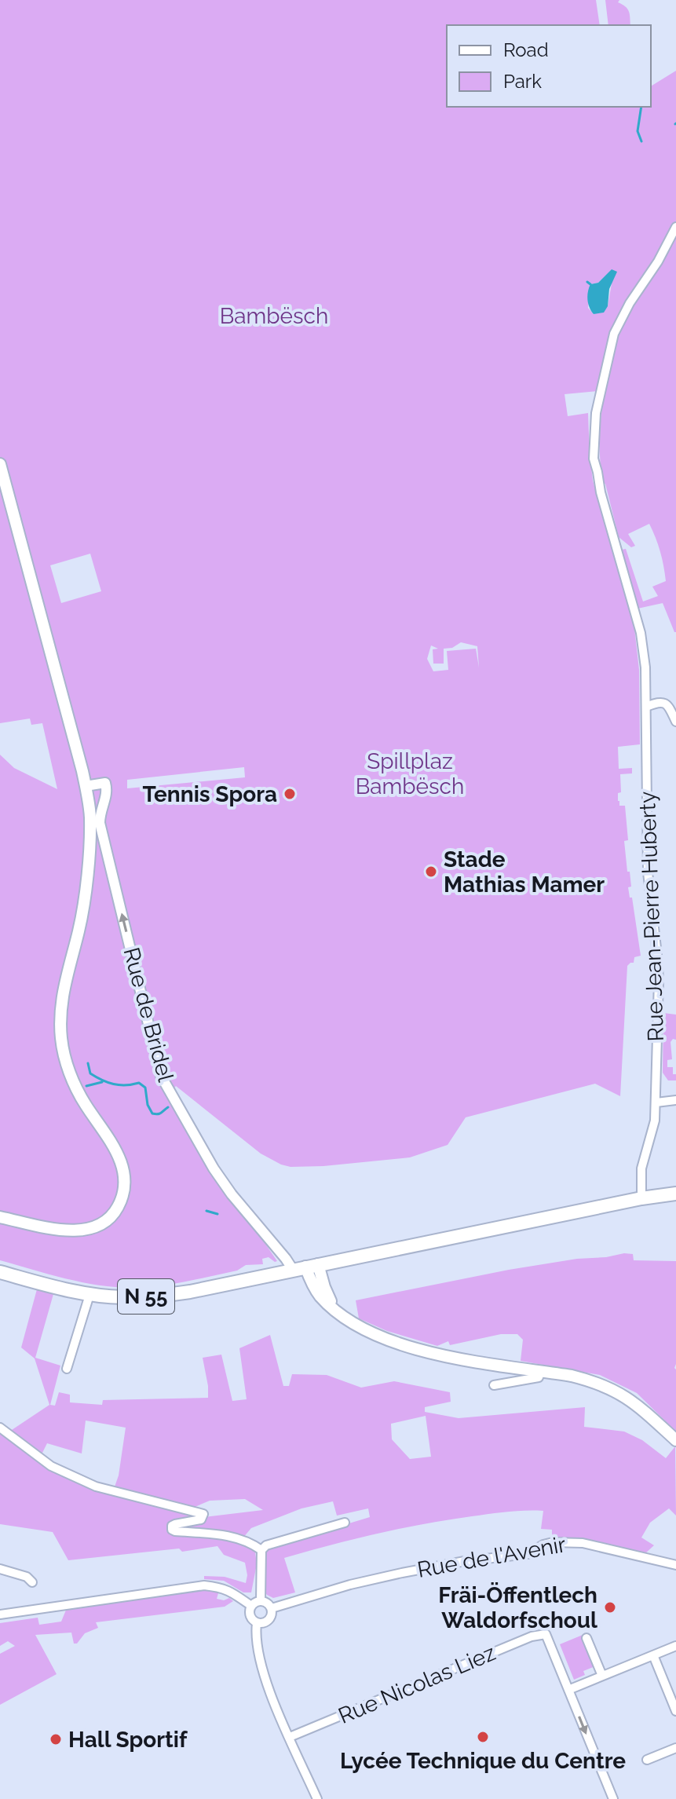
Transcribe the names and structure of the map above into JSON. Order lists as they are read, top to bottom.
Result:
{
  "streets": {
    "main road": ["N 55"],
    "street": [
      "Rue Jean-Pierre Huberty",
      "Rue de Bridel",
      "Rue de l'Avenir",
      "Rue Nicolas Liez"
    ]
  },
  "crossings": [
    ["Rue Jean-Pierre Huberty", "N 55"],
    ["Rue de Bridel", "N 55"]
  ],
  "one_way": ["Rue de Bridel"],
  "parks": ["Bambësch", "Spillplaz Bambësch"],
  "places": [
    "Tennis Spora",
    "Stade Mathias Mamer",
    "Fräi-Öffentlech Waldorfschoul",
    "Lycée Technique du Centre",
    "Hall Sportif"
  ],
  "legend": ["Road", "Park"]
}
